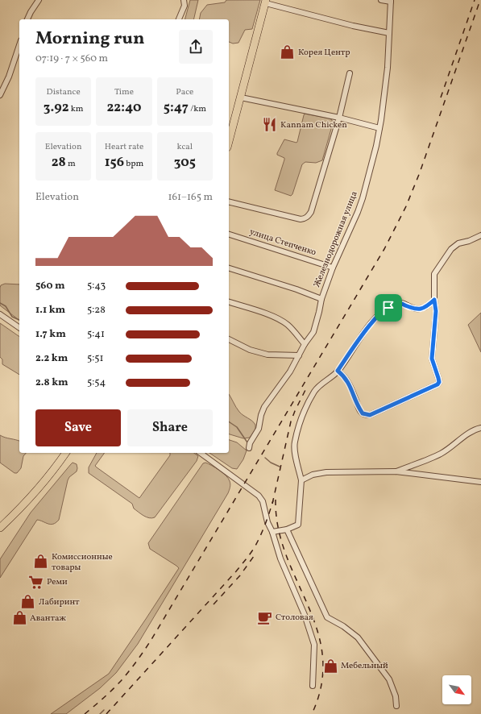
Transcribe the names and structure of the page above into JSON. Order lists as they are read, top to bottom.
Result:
{
  "streets": {
    "street": ["Железнодорожная улица", "улица Степченко"]
  },
  "crossings": [
    ["Железнодорожная улица", "улица Степченко"]
  ],
  "places": {
    "shop": [
      "Корея Центр",
      "Комиссионные товары",
      "Лабиринт",
      "Авантаж",
      "Мебельный"
    ],
    "restaurant": ["Kannam Chicken"],
    "supermarket": ["Реми"],
    "cafe": ["Столовая"]
  },
  "north": "bottom right",
  "page": {
    "heading": ["Morning run", "07:19 · 7 × 560 m"],
    "stats": [
      ["Distance", "3.92 km"],
      ["Time", "22:40"],
      ["Pace", "5:47 /km"],
      ["Elevation", "28 m"],
      ["Heart rate", "156 bpm"],
      ["kcal", "305"]
    ],
    "chart": ["Elevation", "161–165 m"],
    "list": [
      {
        "name": "560 m",
        "note": "5:43"
      },
      {
        "name": "1.1 km",
        "note": "5:28"
      },
      {
        "name": "1.7 km",
        "note": "5:41"
      },
      {
        "name": "2.2 km",
        "note": "5:51"
      },
      {
        "name": "2.8 km",
        "note": "5:54"
      }
    ],
    "buttons": ["Save", "Share"]
  }
}
